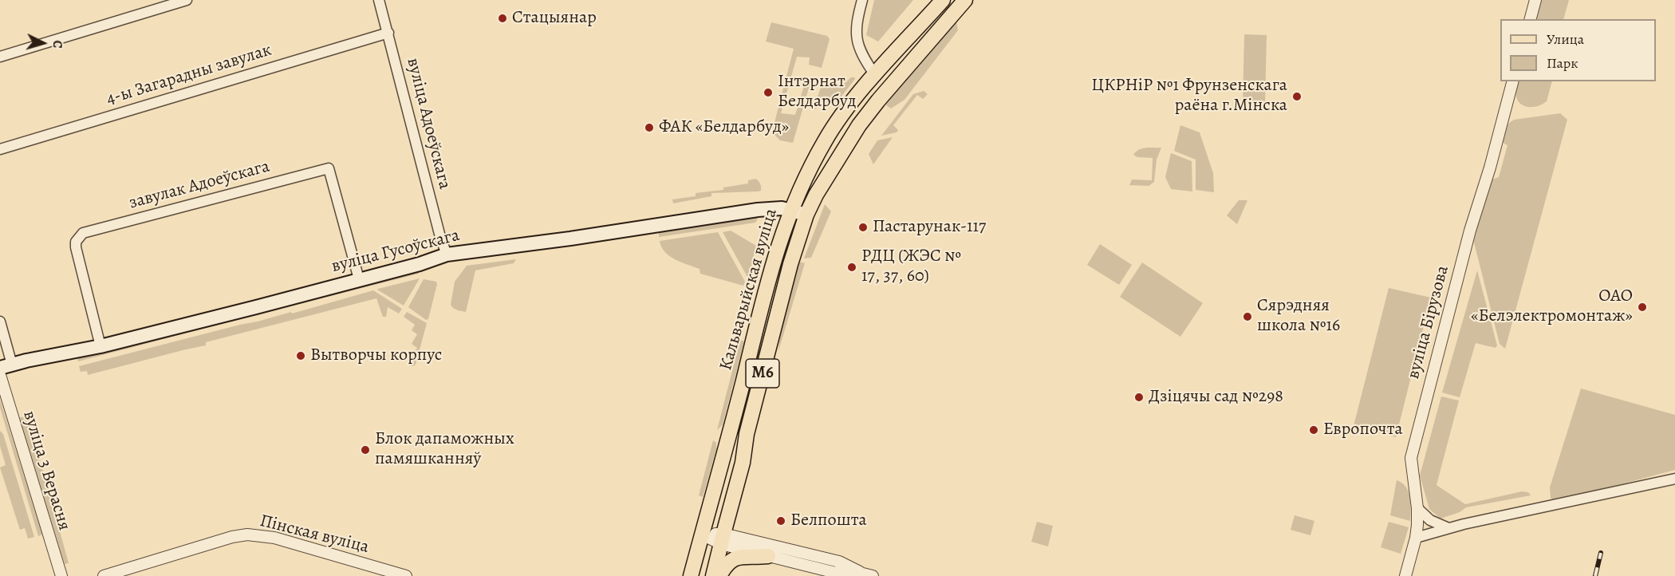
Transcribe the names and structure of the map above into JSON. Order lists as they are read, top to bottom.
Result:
{
  "streets": {
    "main road": ["вуліца Гусоўскага", "Кальварыйская вуліца", "М6"],
    "street": [
      "4-ы Загарадны завулак",
      "вуліца Адоеўскага",
      "завулак Адоеўскага",
      "вуліца Бірузова",
      "вуліца 3 Верасня",
      "Пінская вуліца"
    ]
  },
  "crossings": [
    ["4-ы Загарадны завулак", "вуліца Адоеўскага"],
    ["вуліца Адоеўскага", "вуліца Гусоўскага"],
    ["завулак Адоеўскага", "вуліца Гусоўскага"],
    ["вуліца Гусоўскага", "Кальварыйская вуліца"]
  ],
  "places": [
    "Стацыянар",
    "Інтэрнат Белдарбуд",
    "ЦКРНіР №1 Фрунзенскага раёна г.Мінска",
    "ФАК «Белдарбуд»",
    "Пастарунак-117",
    "РДЦ (ЖЭС № 17, 37, 60)",
    "ОАО «Белэлектромонтаж»",
    "Сярэдняя школа №16",
    "Вытворчы корпус",
    "Дзіцячы сад №298",
    "Европочта",
    "Блок дапаможных памяшканняў",
    "Белпошта"
  ],
  "legend": ["Улица", "Парк"],
  "north": "right"
}
